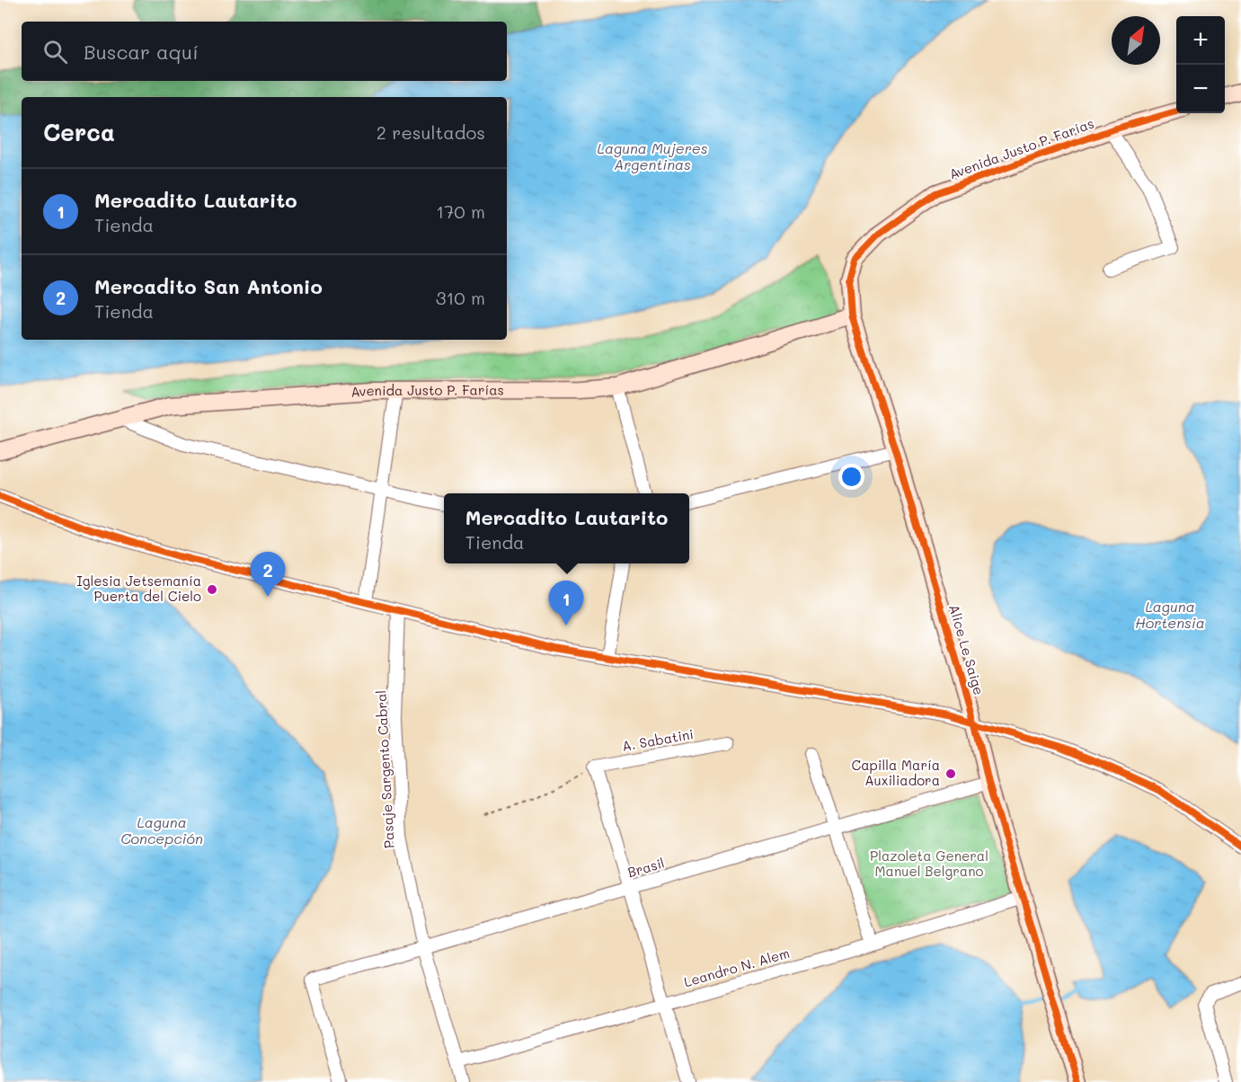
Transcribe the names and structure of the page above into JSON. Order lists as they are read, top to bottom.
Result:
{
  "streets": {
    "street": [
      "Avenida Justo P. Farías",
      "Alice Le Saige",
      "A. Sabatini",
      "Pasaje Sargento Cabral",
      "Brasil",
      "Leandro N. Alem"
    ]
  },
  "crossings": [
    ["Avenida Justo P. Farías", "Alice Le Saige"],
    ["Alice Le Saige", "Brasil"],
    ["Alice Le Saige", "Leandro N. Alem"],
    ["Pasaje Sargento Cabral", "Brasil"],
    ["Pasaje Sargento Cabral", "Leandro N. Alem"]
  ],
  "water": ["Laguna Mujeres Argentinas", "Laguna Hortensia", "Laguna Concepción"],
  "parks": ["Plazoleta General Manuel Belgrano"],
  "places": ["Iglesia Jetsemanía Puerta del Cielo", "Capilla María Auxiliadora"],
  "north": "top right",
  "page": {
    "map_buttons": ["+", "−"],
    "search": "Buscar aquí",
    "heading": ["Cerca", "2 resultados"],
    "list": [
      {
        "mark": "1",
        "name": "Mercadito Lautarito",
        "note": "Tienda",
        "value": "170 m"
      },
      {
        "mark": "2",
        "name": "Mercadito San Antonio",
        "note": "Tienda",
        "value": "310 m"
      }
    ],
    "popup": ["Mercadito Lautarito", "Tienda"],
    "pins": ["2", "1"]
  }
}
